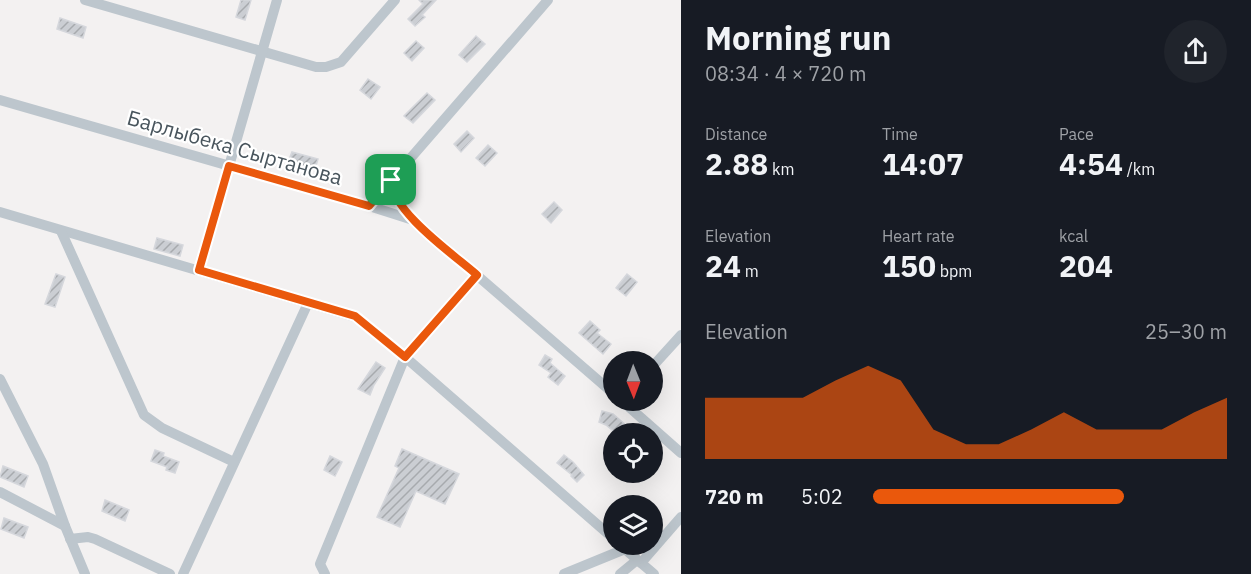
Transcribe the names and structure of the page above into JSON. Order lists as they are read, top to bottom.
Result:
{
  "streets": {
    "street": ["Барлыбека Сыртанова"]
  },
  "north": "bottom",
  "page": {
    "heading": ["Morning run", "08:34 · 4 × 720 m"],
    "stats": [
      ["Distance", "2.88 km"],
      ["Time", "14:07"],
      ["Pace", "4:54 /km"],
      ["Elevation", "24 m"],
      ["Heart rate", "150 bpm"],
      ["kcal", "204"]
    ],
    "chart": ["Elevation", "25–30 m"],
    "list": [
      {
        "name": "720 m",
        "note": "5:02"
      }
    ]
  }
}
